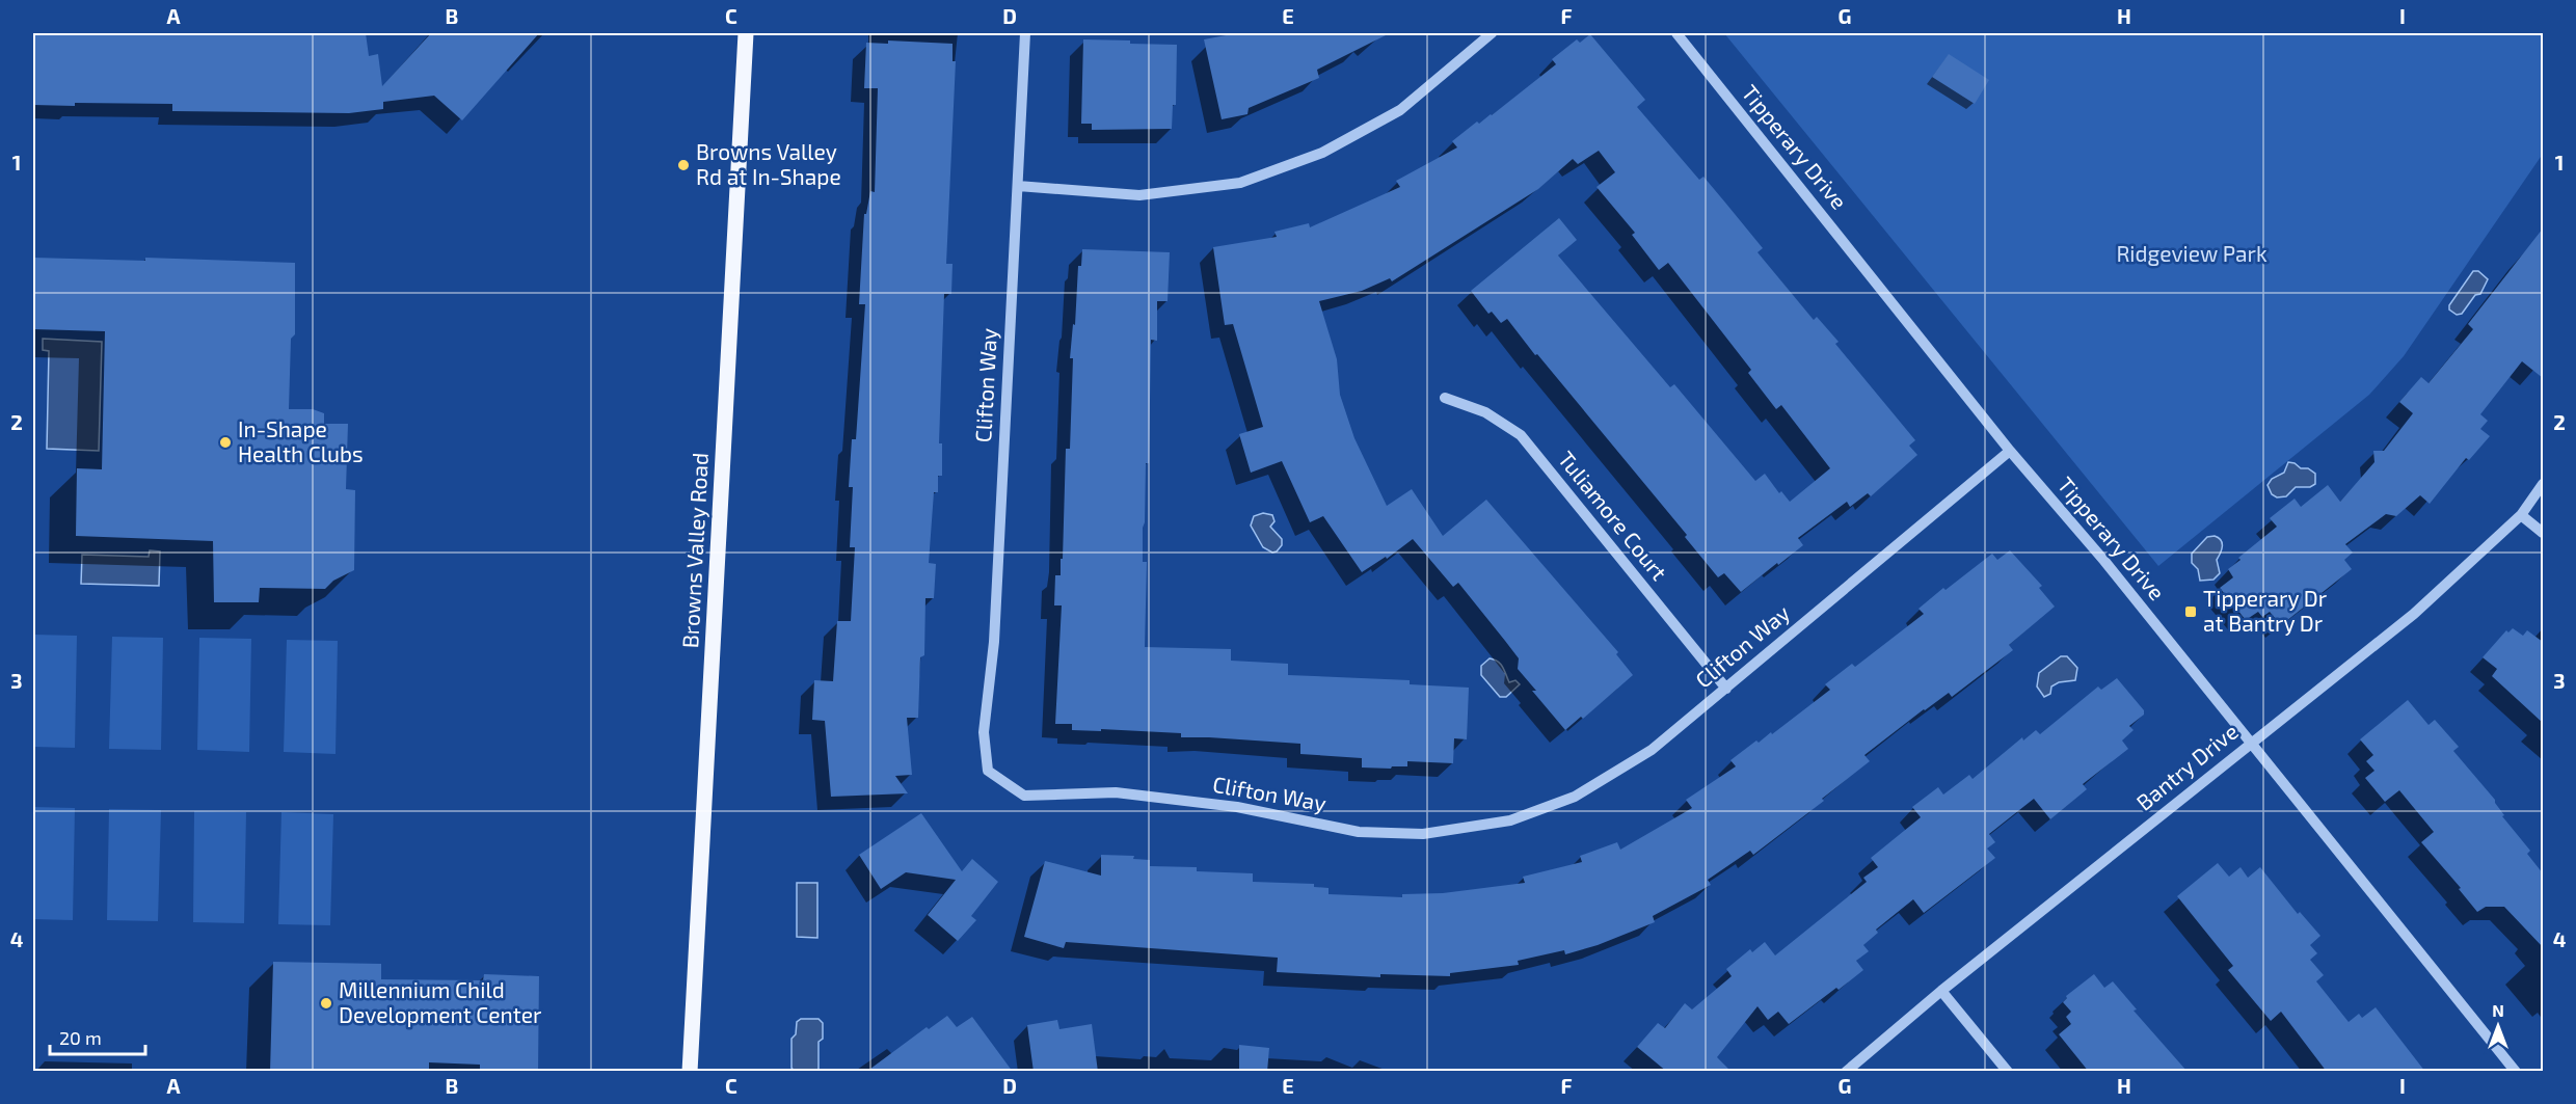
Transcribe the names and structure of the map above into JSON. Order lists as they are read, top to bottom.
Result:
{
  "streets": {
    "main road": ["Browns Valley Road"],
    "street": [
      "Tipperary Drive",
      "Clifton Way",
      "Tuliamore Court",
      "Bantry Drive"
    ]
  },
  "crossings": [
    ["Tipperary Drive", "Clifton Way"],
    ["Tipperary Drive", "Bantry Drive"],
    ["Clifton Way", "Tuliamore Court"]
  ],
  "parks": ["Ridgeview Park"],
  "places": {
    "other": ["Browns Valley Rd at In-Shape", "In-Shape Health Clubs", "Millennium Child Development Center"],
    "transit": ["Tipperary Dr at Bantry Dr"]
  },
  "scale_bar": "20 m",
  "north": "top",
  "grid": {
    "columns": [
      "A",
      "B",
      "C",
      "D",
      "E",
      "F",
      "G",
      "H",
      "I"
    ],
    "rows": [
      "1",
      "2",
      "3",
      "4"
    ]
  }
}
